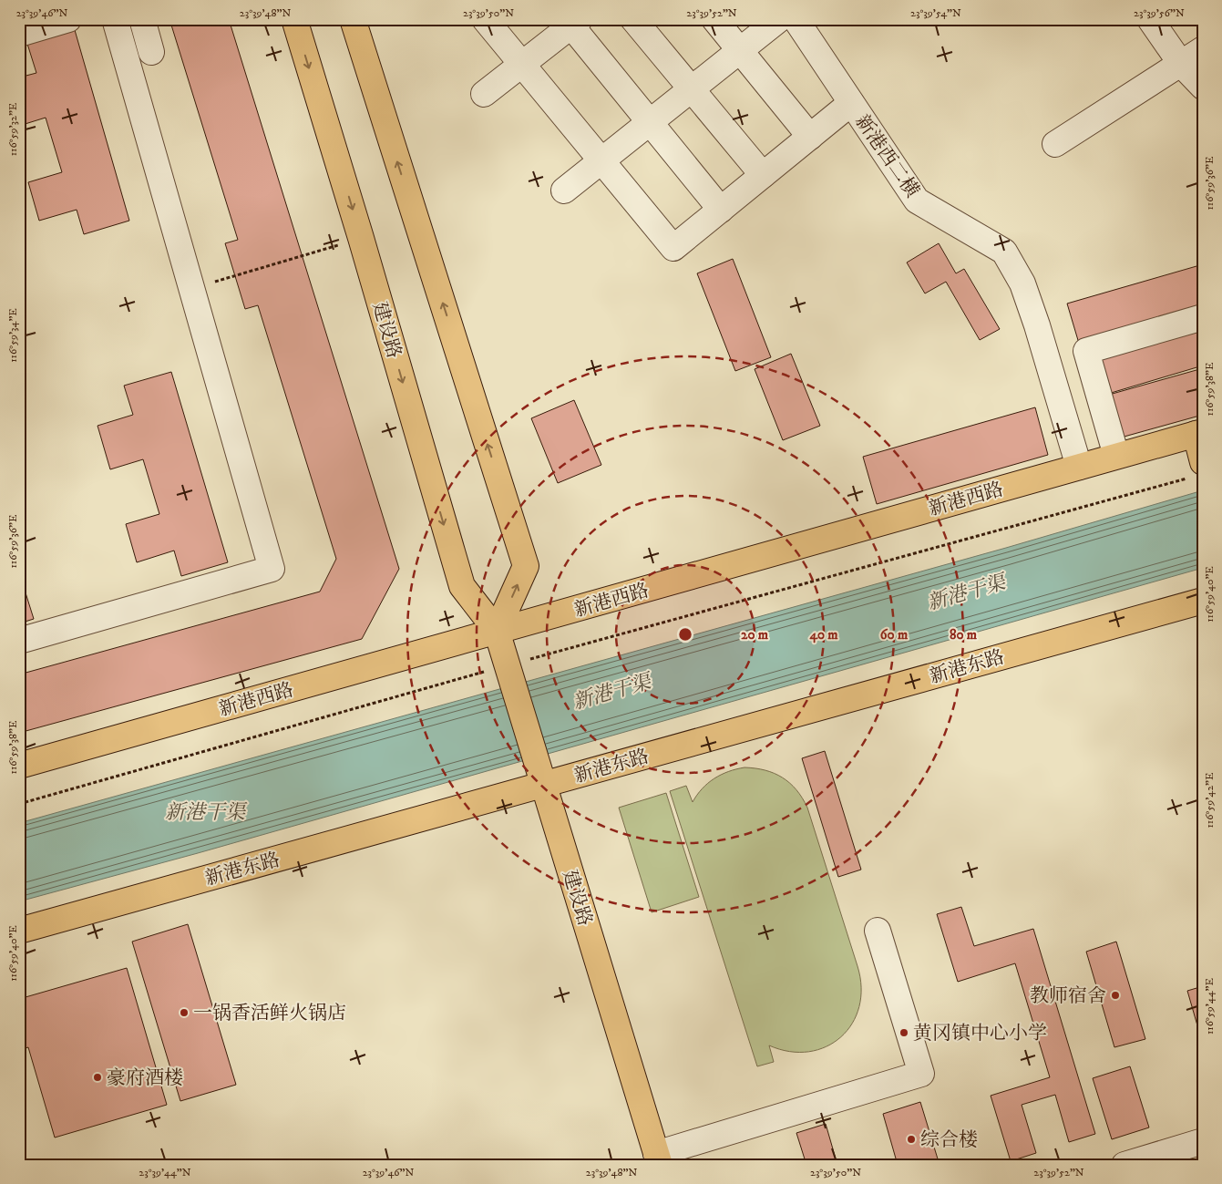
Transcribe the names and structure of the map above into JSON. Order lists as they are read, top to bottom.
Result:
{
  "streets": {
    "main road": ["建设路", "新港西路", "新港东路"],
    "street": ["新港西二横"]
  },
  "crossings": [
    ["新港西二横", "新港西路"],
    ["建设路", "新港西路"],
    ["建设路", "新港东路"]
  ],
  "water": ["新港干渠"],
  "places": [
    "教师宿舍",
    "一锅香活鲜火锅店",
    "黄冈镇中心小学",
    "豪府酒楼",
    "综合楼"
  ],
  "coordinates": [
    "23°39'46\"N",
    "23°39'48\"N",
    "23°39'50\"N",
    "23°39'52\"N",
    "23°39'54\"N",
    "23°39'56\"N",
    "116°59'32\"E",
    "116°59'36\"E",
    "116°59'34\"E",
    "116°59'38\"E",
    "116°59'40\"E",
    "116°59'42\"E",
    "116°59'44\"E",
    "23°39'44\"N"
  ],
  "rings": [
    "20 m",
    "40 m",
    "60 m",
    "80 m"
  ]
}
